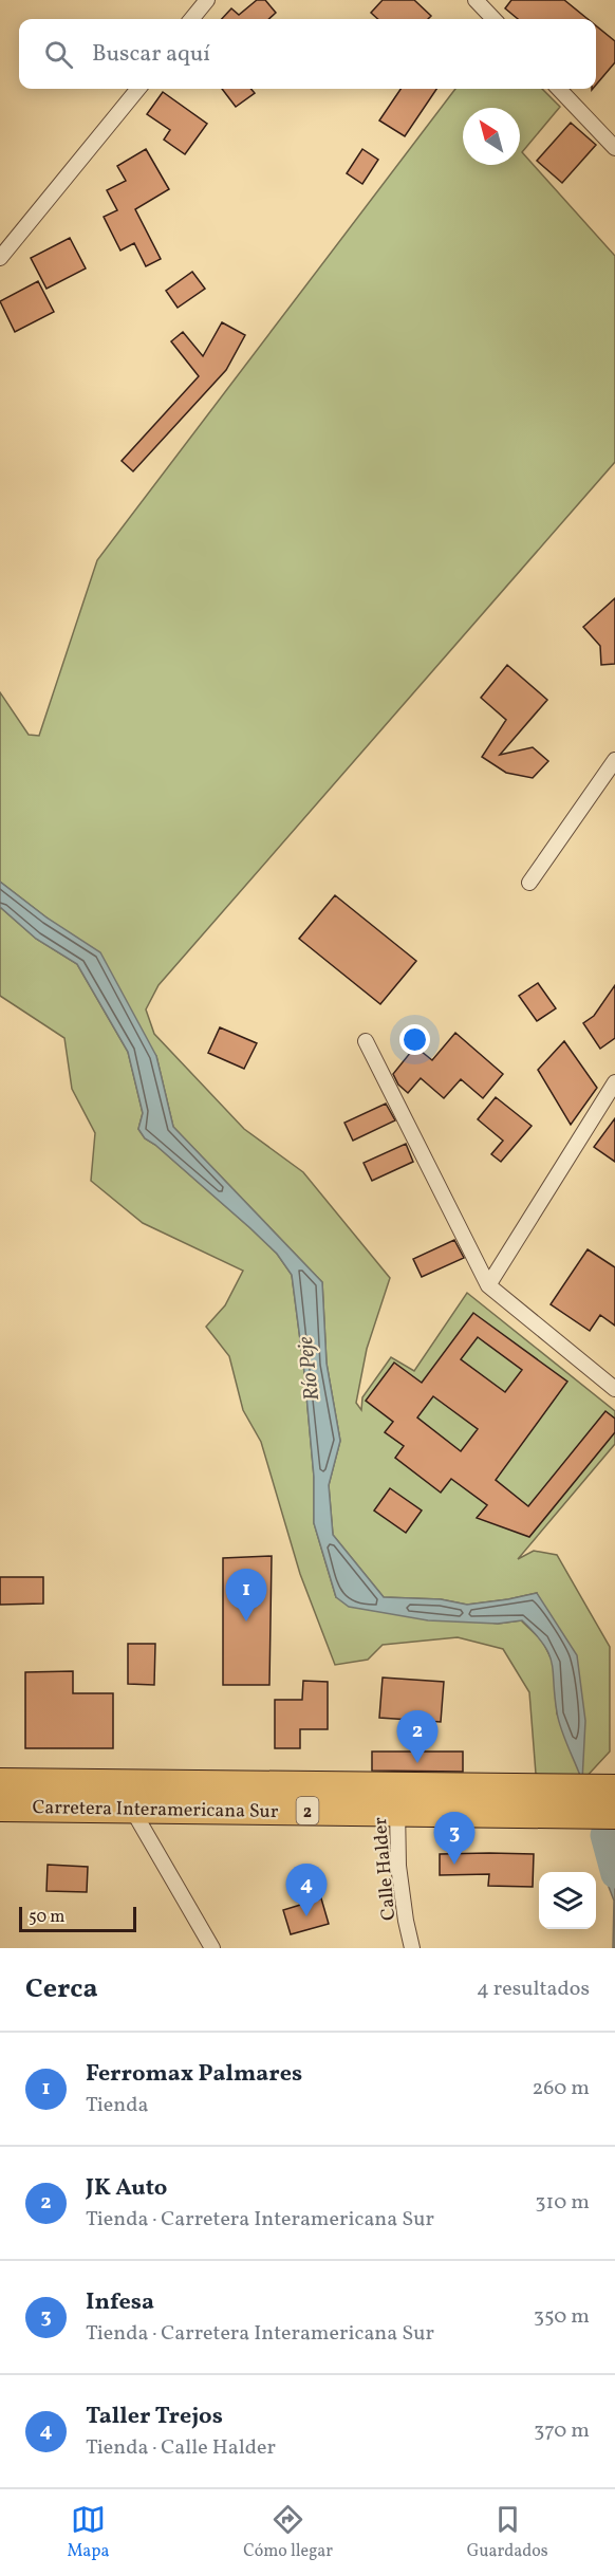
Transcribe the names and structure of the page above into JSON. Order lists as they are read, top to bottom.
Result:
{
  "streets": {
    "highway": ["Carretera Interamericana Sur", "2"],
    "street": ["Calle Halder"]
  },
  "crossings": [
    ["Carretera Interamericana Sur", "Calle Halder"]
  ],
  "water": ["Río Peje"],
  "scale_bar": "50 m",
  "north": "top left",
  "page": {
    "search": "Buscar aquí",
    "pins": [
      "1",
      "2",
      "3",
      "4"
    ],
    "scale": "50 m",
    "heading": ["Cerca", "4 resultados"],
    "list": [
      {
        "mark": "1",
        "name": "Ferromax Palmares",
        "note": "Tienda",
        "value": "260 m"
      },
      {
        "mark": "2",
        "name": "JK Auto",
        "note": "Tienda · Carretera Interamericana Sur",
        "value": "310 m"
      },
      {
        "mark": "3",
        "name": "Infesa",
        "note": "Tienda · Carretera Interamericana Sur",
        "value": "350 m"
      },
      {
        "mark": "4",
        "name": "Taller Trejos",
        "note": "Tienda · Calle Halder",
        "value": "370 m"
      }
    ],
    "nav": ["Mapa", "Cómo llegar", "Guardados"]
  }
}
